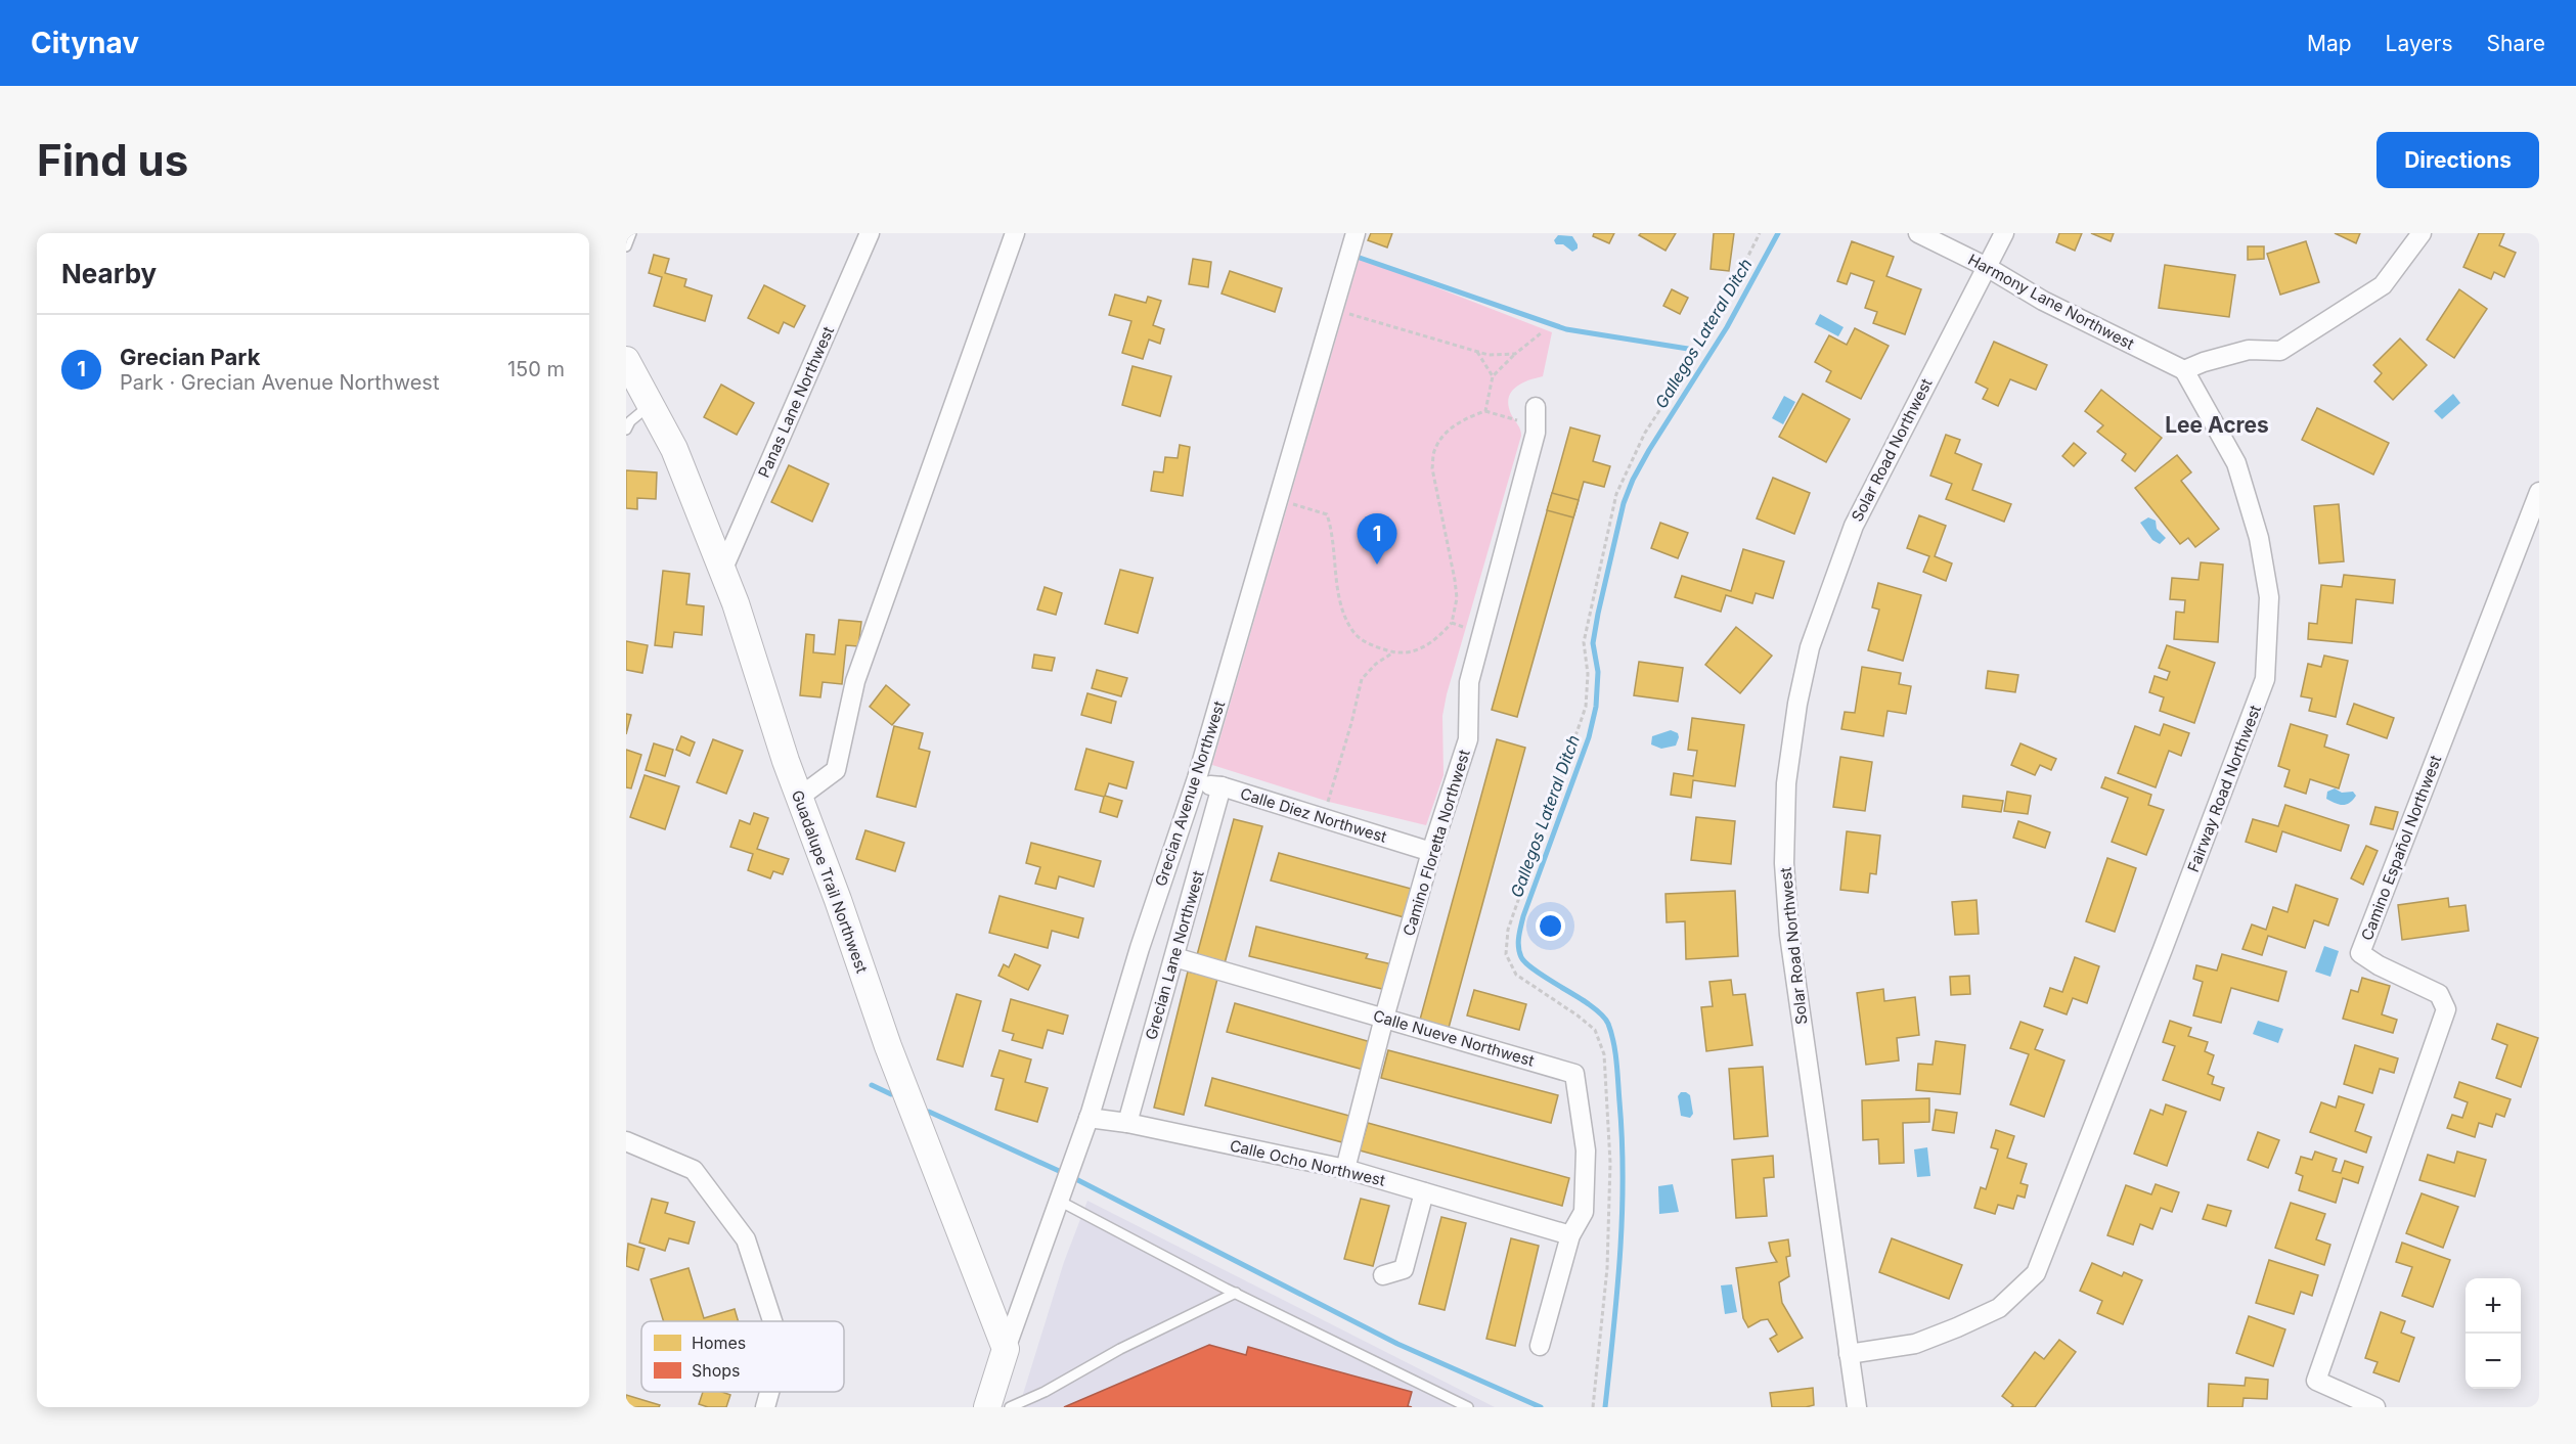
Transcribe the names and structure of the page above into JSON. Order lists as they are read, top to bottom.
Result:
{
  "streets": {
    "street": [
      "Harmony Lane Northwest",
      "Panas Lane Northwest",
      "Solar Road Northwest",
      "Fairway Road Northwest",
      "Grecian Avenue Northwest",
      "Calle Diez Northwest",
      "Camino Floretta Northwest",
      "Camino Español Northwest",
      "Guadalupe Trail Northwest",
      "Grecian Lane Northwest",
      "Calle Nueve Northwest",
      "Calle Ocho Northwest"
    ]
  },
  "crossings": [
    ["Harmony Lane Northwest", "Solar Road Northwest"],
    ["Harmony Lane Northwest", "Fairway Road Northwest"],
    ["Panas Lane Northwest", "Guadalupe Trail Northwest"],
    ["Solar Road Northwest", "Fairway Road Northwest"],
    ["Grecian Avenue Northwest", "Calle Diez Northwest"],
    ["Grecian Avenue Northwest", "Guadalupe Trail Northwest"],
    ["Grecian Avenue Northwest", "Calle Ocho Northwest"],
    ["Calle Diez Northwest", "Camino Floretta Northwest"],
    ["Calle Diez Northwest", "Grecian Lane Northwest"],
    ["Camino Floretta Northwest", "Calle Nueve Northwest"],
    ["Camino Floretta Northwest", "Calle Ocho Northwest"],
    ["Grecian Lane Northwest", "Calle Nueve Northwest"],
    ["Grecian Lane Northwest", "Calle Ocho Northwest"],
    ["Calle Nueve Northwest", "Calle Ocho Northwest"]
  ],
  "districts": ["Lee Acres"],
  "water": ["Gallegos Lateral Ditch"],
  "legend": ["Homes", "Shops"],
  "page": {
    "header": "Citynav",
    "nav": ["Map", "Layers", "Share"],
    "buttons": "Directions",
    "title": "Find us",
    "heading": "Nearby",
    "list": [
      {
        "mark": "1",
        "name": "Grecian Park",
        "note": "Park · Grecian Avenue Northwest",
        "value": "150 m"
      }
    ],
    "pins": "1",
    "map_buttons": ["+", "−"]
  }
}
